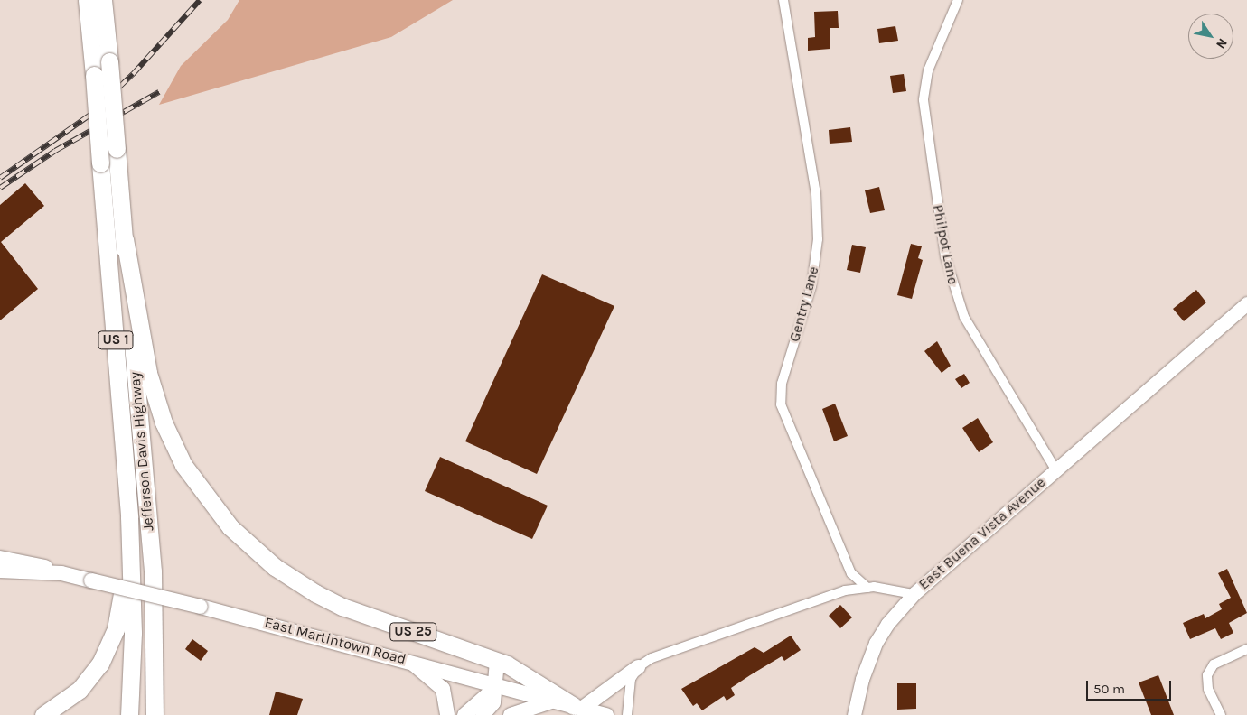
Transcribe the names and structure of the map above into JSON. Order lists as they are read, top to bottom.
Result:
{
  "streets": {
    "highway": ["US 1", "Jefferson Davis Highway", "US 25"],
    "main road": ["East Buena Vista Avenue", "East Martintown Road"],
    "street": ["Philpot Lane", "Gentry Lane"]
  },
  "crossings": [
    ["Philpot Lane", "East Buena Vista Avenue"],
    ["Gentry Lane", "East Buena Vista Avenue"],
    ["Jefferson Davis Highway", "US 25"],
    ["US 25", "East Martintown Road"]
  ],
  "scale_bar": "50 m",
  "north": "bottom right"
}
